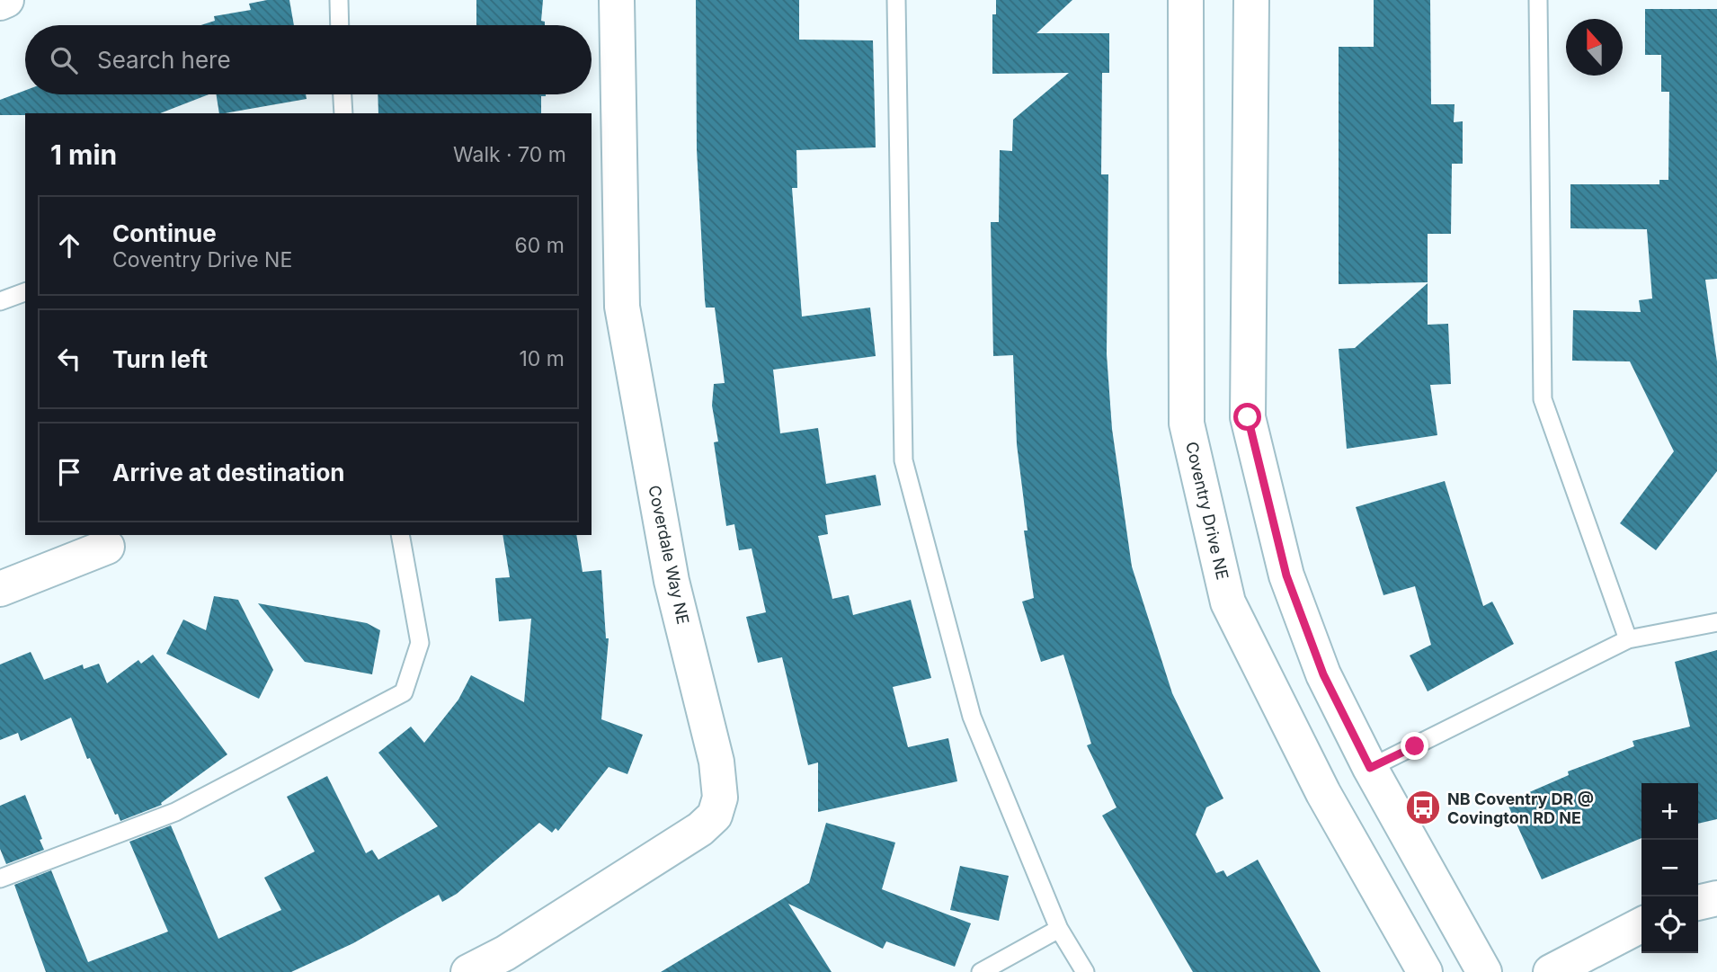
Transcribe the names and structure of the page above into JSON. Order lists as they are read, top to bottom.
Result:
{
  "streets": {
    "street": ["Coventry Drive NE", "Coverdale Way NE"]
  },
  "places": {
    "bus stop": ["NB Coventry DR @ Covington RD NE"]
  },
  "north": "top",
  "page": {
    "search": "Search here",
    "heading": ["1 min", "Walk · 70 m"],
    "list": [
      ["Continue", "Coventry Drive NE", "60 m"],
      ["Turn left", "10 m"],
      "Arrive at destination"
    ],
    "map_buttons": ["+", "−"]
  }
}
